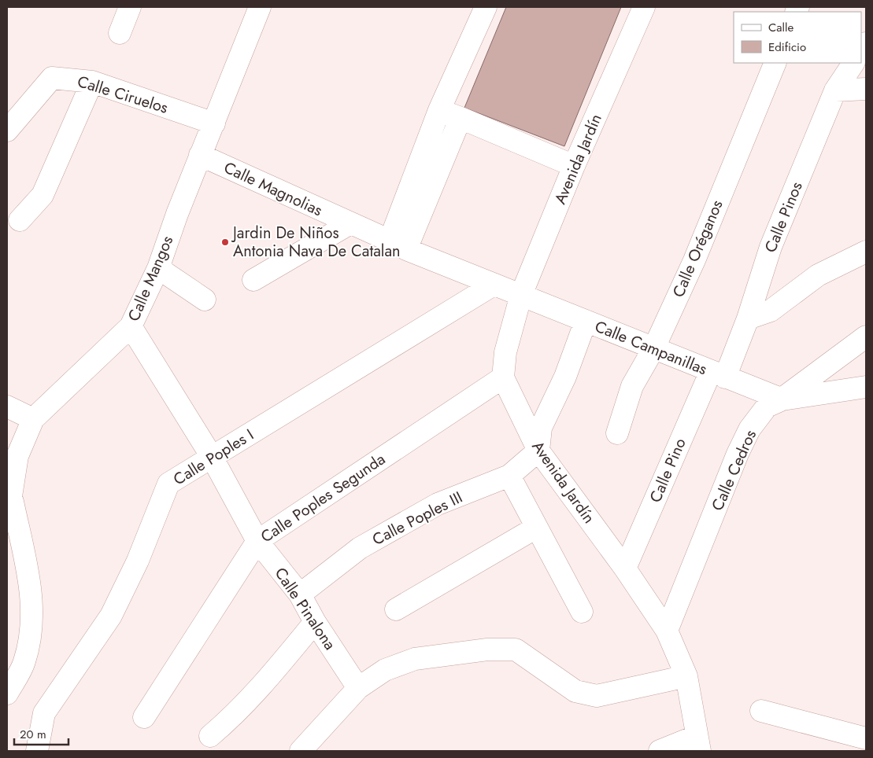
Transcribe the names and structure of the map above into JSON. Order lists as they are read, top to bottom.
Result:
{
  "streets": {
    "street": [
      "Calle Ciruelos",
      "Avenida Jardín",
      "Calle Magnolias",
      "Calle Pinos",
      "Calle Oréganos",
      "Calle Mangos",
      "Calle Campanillas",
      "Calle Poples I",
      "Calle Pino",
      "Calle Cedros",
      "Calle Poples Segunda",
      "Calle Poples III",
      "Calle Pinalona"
    ]
  },
  "crossings": [
    ["Calle Ciruelos", "Calle Mangos"],
    ["Avenida Jardín", "Calle Magnolias"],
    ["Avenida Jardín", "Calle Campanillas"],
    ["Avenida Jardín", "Calle Pino"],
    ["Avenida Jardín", "Calle Cedros"],
    ["Avenida Jardín", "Calle Poples Segunda"],
    ["Avenida Jardín", "Calle Poples III"],
    ["Calle Magnolias", "Calle Mangos"],
    ["Calle Magnolias", "Calle Campanillas"],
    ["Calle Magnolias", "Calle Poples I"],
    ["Calle Pinos", "Calle Campanillas"],
    ["Calle Pinos", "Calle Pino"],
    ["Calle Oréganos", "Calle Campanillas"],
    ["Calle Mangos", "Calle Pinalona"],
    ["Calle Campanillas", "Calle Pino"],
    ["Calle Campanillas", "Calle Cedros"],
    ["Calle Poples I", "Calle Pinalona"],
    ["Calle Poples Segunda", "Calle Pinalona"],
    ["Calle Poples III", "Calle Pinalona"]
  ],
  "places": ["Jardin De Niños Antonia Nava De Catalan"],
  "legend": ["Calle", "Edificio"],
  "scale_bar": "20 m"
}
